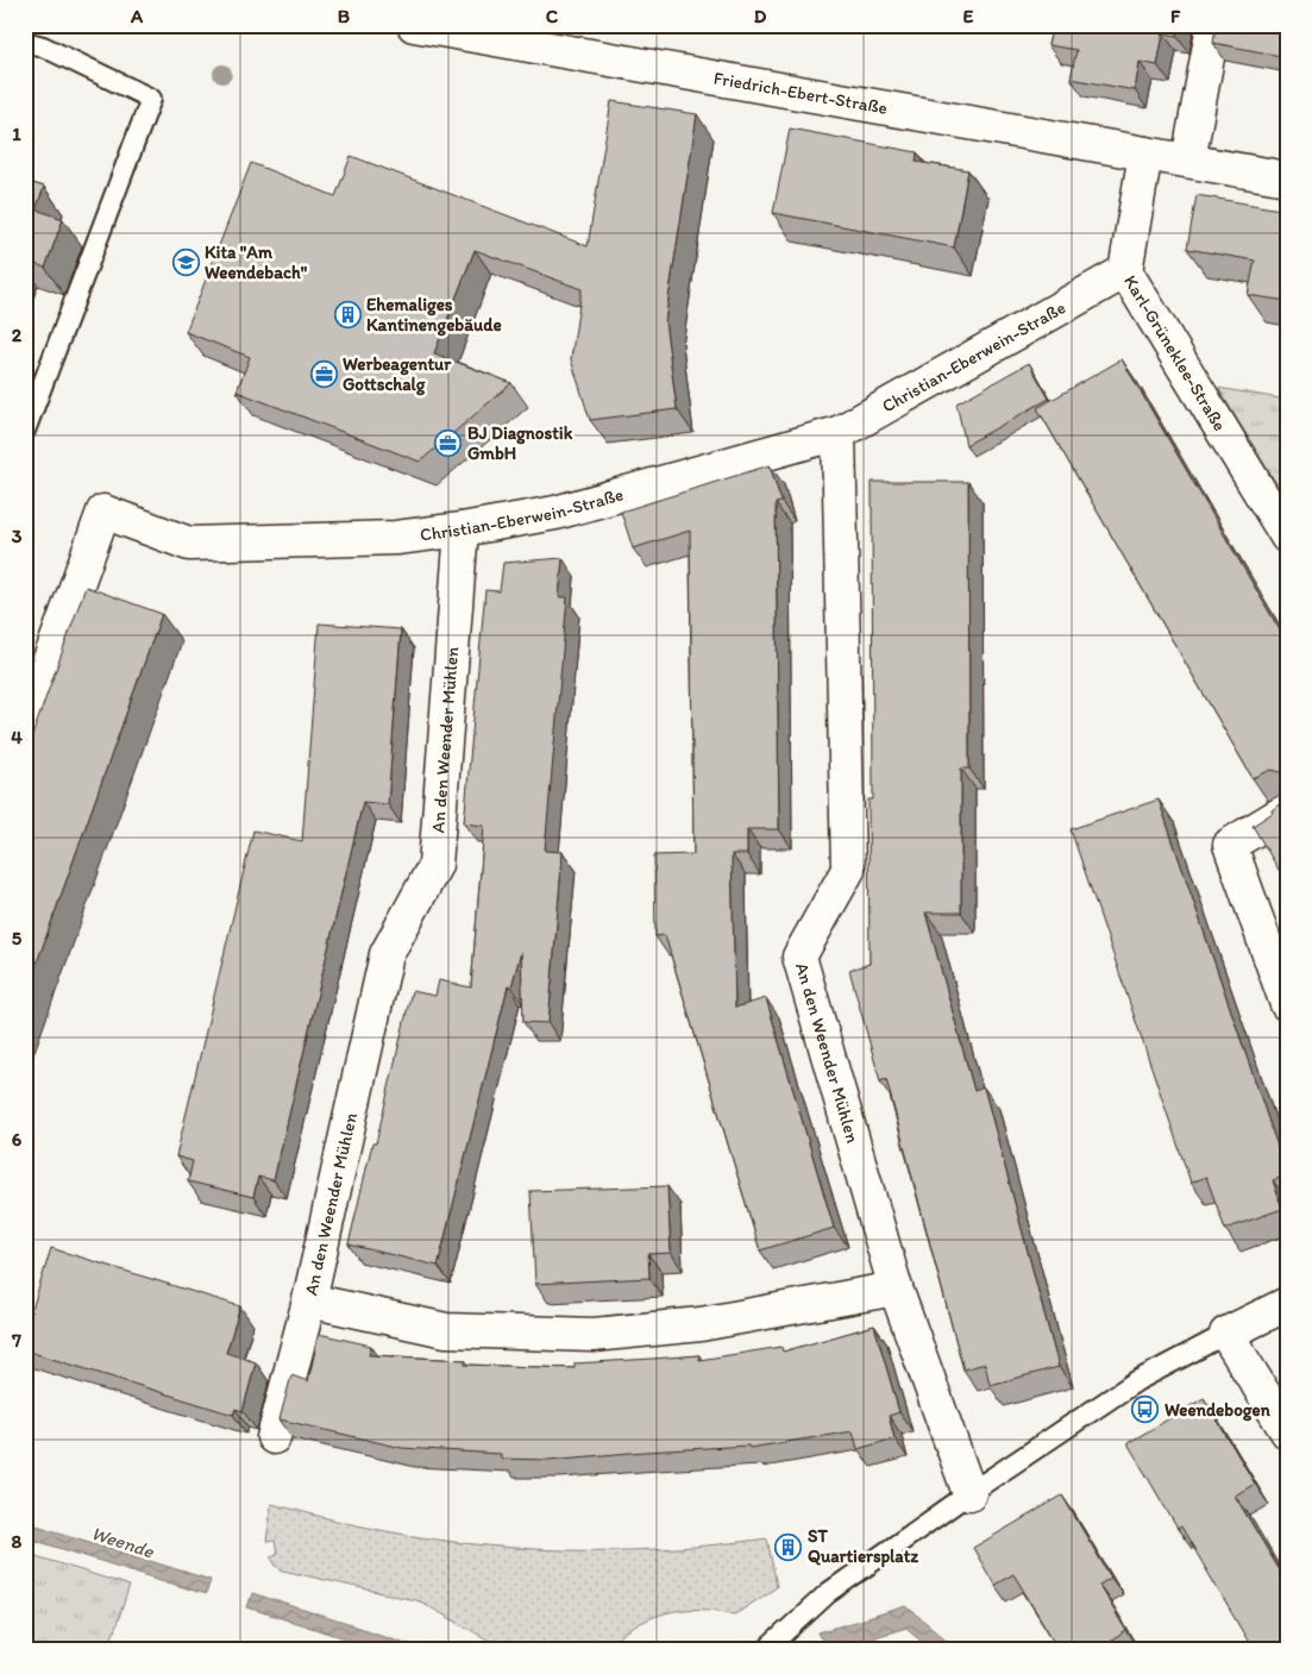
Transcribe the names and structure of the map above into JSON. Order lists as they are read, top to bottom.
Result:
{
  "streets": {
    "street": [
      "Friedrich-Ebert-Straße",
      "Karl-Grüneklee-Straße",
      "Christian-Eberwein-Straße",
      "An den Weender Mühlen"
    ]
  },
  "crossings": [
    ["Friedrich-Ebert-Straße", "Karl-Grüneklee-Straße"],
    ["Karl-Grüneklee-Straße", "Christian-Eberwein-Straße"],
    ["Christian-Eberwein-Straße", "An den Weender Mühlen"]
  ],
  "water": ["Weende"],
  "places": {
    "school or university": ["Kita \"Am Weendebach\""],
    "building": ["Ehemaliges Kantinengebäude", "ST Quartiersplatz"],
    "office": ["Werbeagentur Gottschalg", "BJ Diagnostik GmbH"],
    "bus stop": ["Weendebogen"]
  },
  "grid": {
    "columns": [
      "A",
      "B",
      "C",
      "D",
      "E",
      "F"
    ],
    "rows": [
      "1",
      "2",
      "3",
      "4",
      "5",
      "6",
      "7",
      "8"
    ]
  }
}
